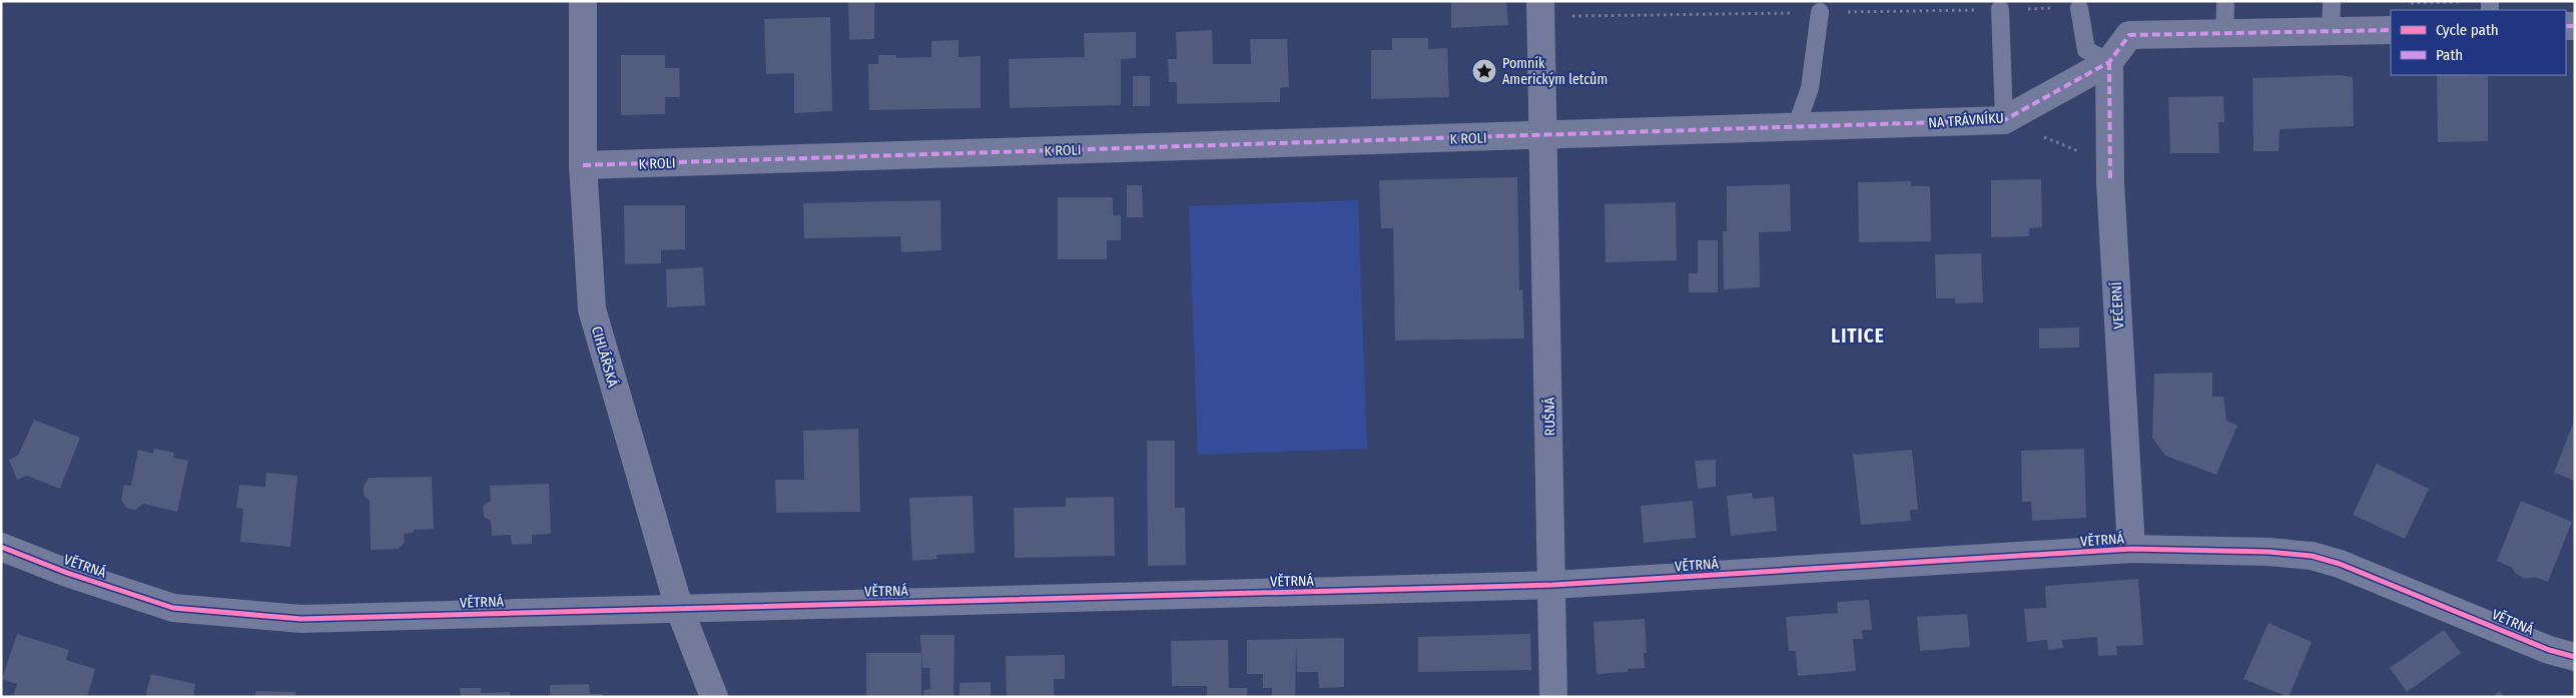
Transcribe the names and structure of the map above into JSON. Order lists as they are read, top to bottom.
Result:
{
  "streets": {
    "street": [
      "NA TRÁVNÍKU",
      "K ROLI",
      "VEČERNÍ",
      "CIHLÁŘSKÁ",
      "RUŠNÁ",
      "VĚTRNÁ"
    ]
  },
  "crossings": [
    ["NA TRÁVNÍKU", "K ROLI"],
    ["NA TRÁVNÍKU", "VEČERNÍ"],
    ["NA TRÁVNÍKU", "RUŠNÁ"],
    ["K ROLI", "CIHLÁŘSKÁ"],
    ["K ROLI", "RUŠNÁ"],
    ["VEČERNÍ", "VĚTRNÁ"],
    ["CIHLÁŘSKÁ", "VĚTRNÁ"],
    ["RUŠNÁ", "VĚTRNÁ"]
  ],
  "districts": ["LITICE"],
  "places": {
    "place": ["Pomník Americkým letcům"]
  },
  "legend": ["Cycle path", "Path"]
}
